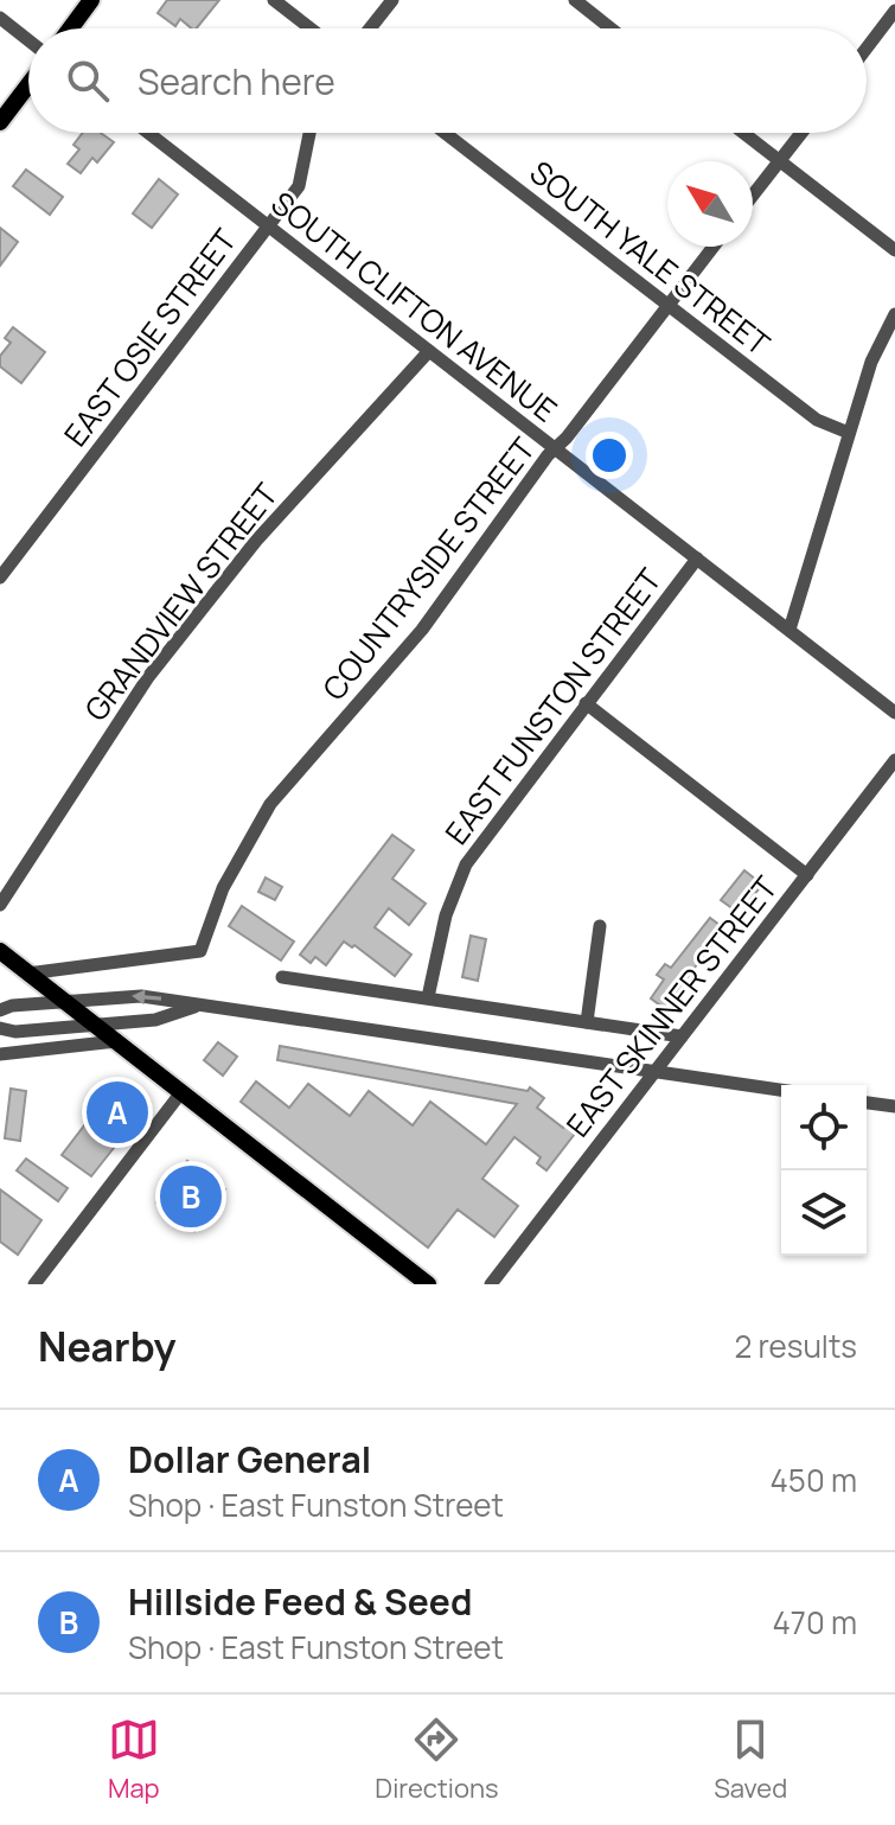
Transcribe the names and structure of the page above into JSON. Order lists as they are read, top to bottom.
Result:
{
  "streets": {
    "street": [
      "SOUTH YALE STREET",
      "SOUTH CLIFTON AVENUE",
      "EAST OSIE STREET",
      "COUNTRYSIDE STREET",
      "GRANDVIEW STREET",
      "EAST FUNSTON STREET",
      "EAST SKINNER STREET"
    ]
  },
  "crossings": [
    ["SOUTH YALE STREET", "COUNTRYSIDE STREET"],
    ["SOUTH CLIFTON AVENUE", "EAST OSIE STREET"],
    ["SOUTH CLIFTON AVENUE", "COUNTRYSIDE STREET"],
    ["SOUTH CLIFTON AVENUE", "GRANDVIEW STREET"],
    ["SOUTH CLIFTON AVENUE", "EAST FUNSTON STREET"]
  ],
  "north": "top left",
  "page": {
    "search": "Search here",
    "pins": ["A", "B"],
    "heading": ["Nearby", "2 results"],
    "list": [
      {
        "mark": "A",
        "name": "Dollar General",
        "note": "Shop · East Funston Street",
        "value": "450 m"
      },
      {
        "mark": "B",
        "name": "Hillside Feed & Seed",
        "note": "Shop · East Funston Street",
        "value": "470 m"
      }
    ],
    "nav": ["Map", "Directions", "Saved"]
  }
}
